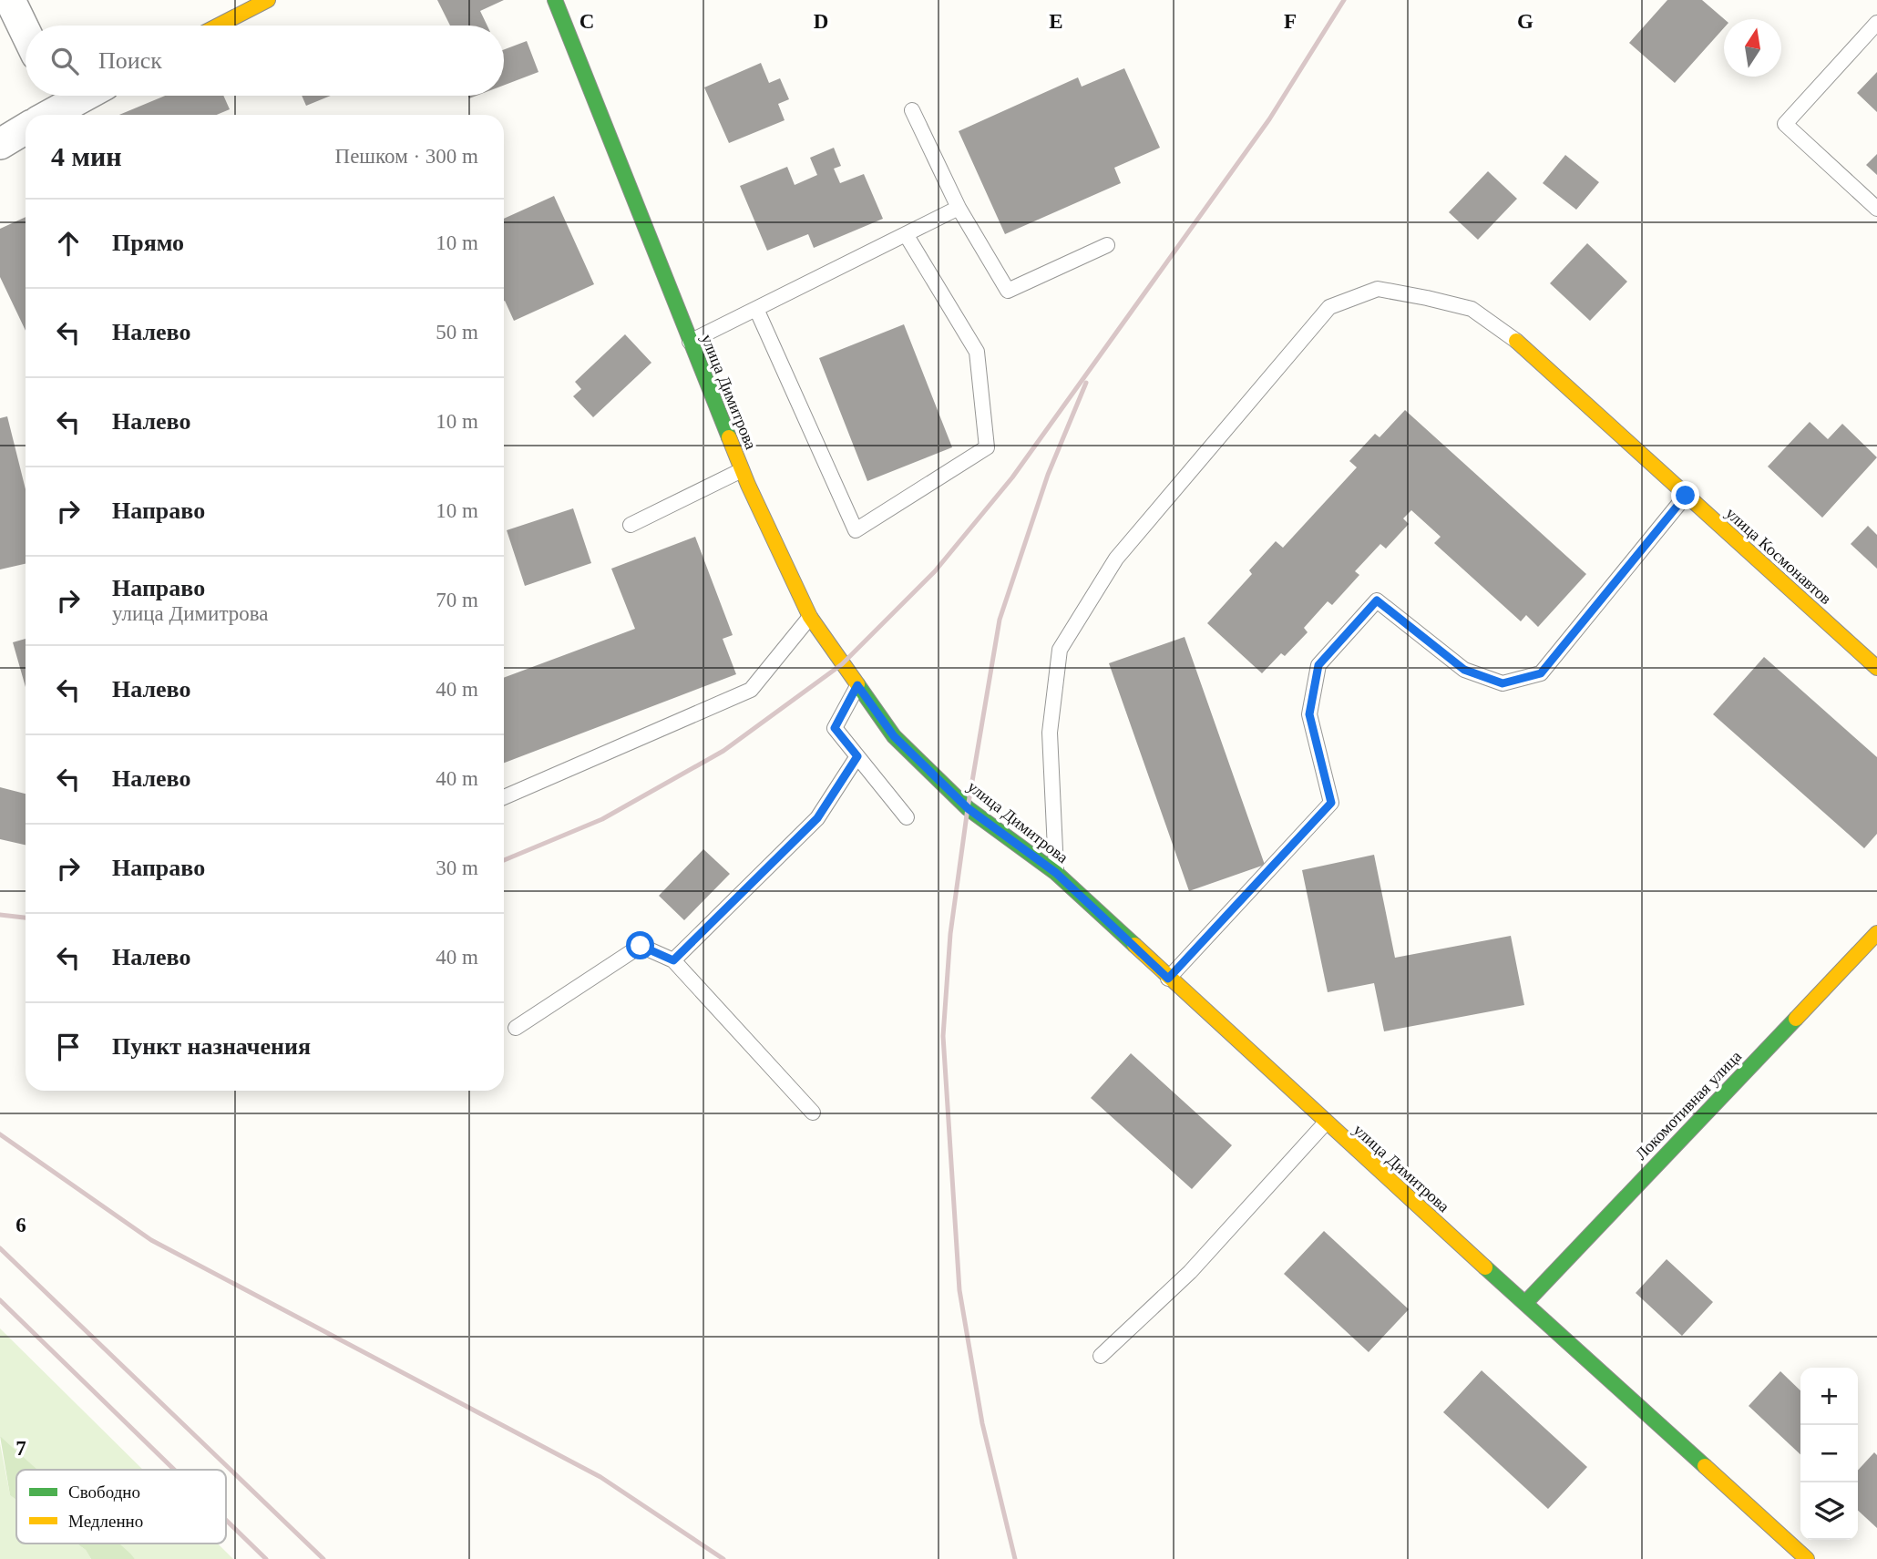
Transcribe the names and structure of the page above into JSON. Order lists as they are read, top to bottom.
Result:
{
  "streets": {
    "street": ["улица Димитрова", "улица Космонавтов", "Локомотивная улица"]
  },
  "crossings": [
    ["улица Димитрова", "Локомотивная улица"]
  ],
  "legend": ["Свободно", "Медленно"],
  "north": "top",
  "page": {
    "search": "Поиск",
    "heading": ["4 мин", "Пешком · 300 m"],
    "list": [
      ["Прямо", "10 m"],
      ["Налево", "50 m"],
      ["Налево", "10 m"],
      ["Направо", "10 m"],
      ["Направо", "улица Димитрова", "70 m"],
      ["Налево", "40 m"],
      ["Налево", "40 m"],
      ["Направо", "30 m"],
      ["Налево", "40 m"],
      "Пункт назначения"
    ],
    "map_buttons": ["+", "−"]
  },
  "grid": {
    "columns": [
      "C",
      "D",
      "E",
      "F",
      "G"
    ],
    "rows": ["6", "7"]
  }
}
